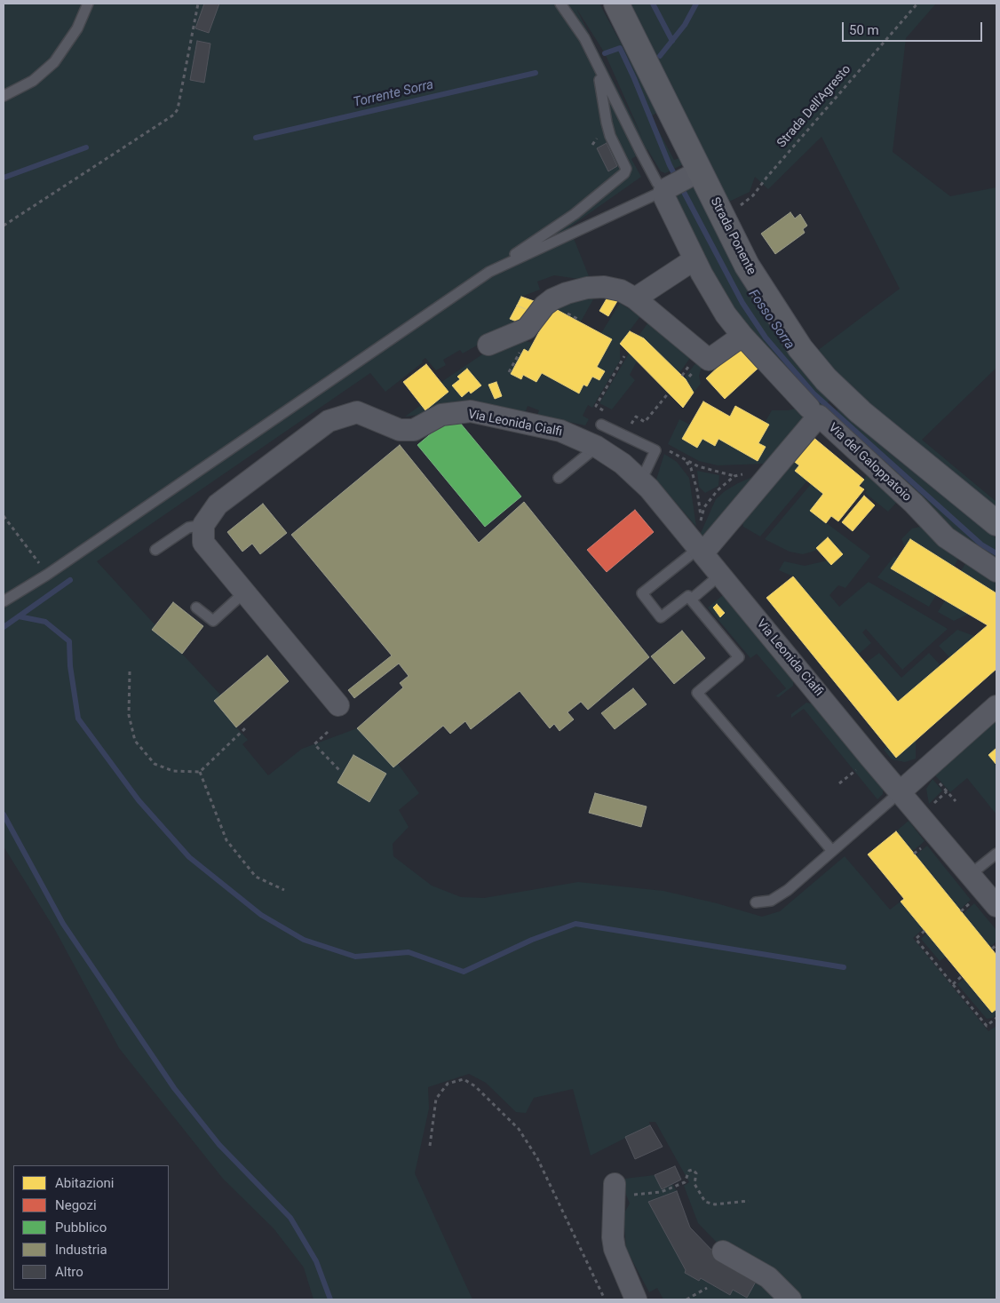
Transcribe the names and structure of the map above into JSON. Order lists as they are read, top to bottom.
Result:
{
  "streets": {
    "main road": ["Strada Ponente"],
    "street": ["Via Leonida Cialfi", "Via del Galoppatoio"],
    "path": ["Strada Dell'Agresto"]
  },
  "crossings": [
    ["Strada Dell'Agresto", "Strada Ponente"],
    ["Via Leonida Cialfi", "Via del Galoppatoio"]
  ],
  "water": ["Torrente Sorra", "Fosso Sorra"],
  "legend": [
    "Abitazioni",
    "Negozi",
    "Pubblico",
    "Industria",
    "Altro"
  ],
  "scale_bar": "50 m"
}
